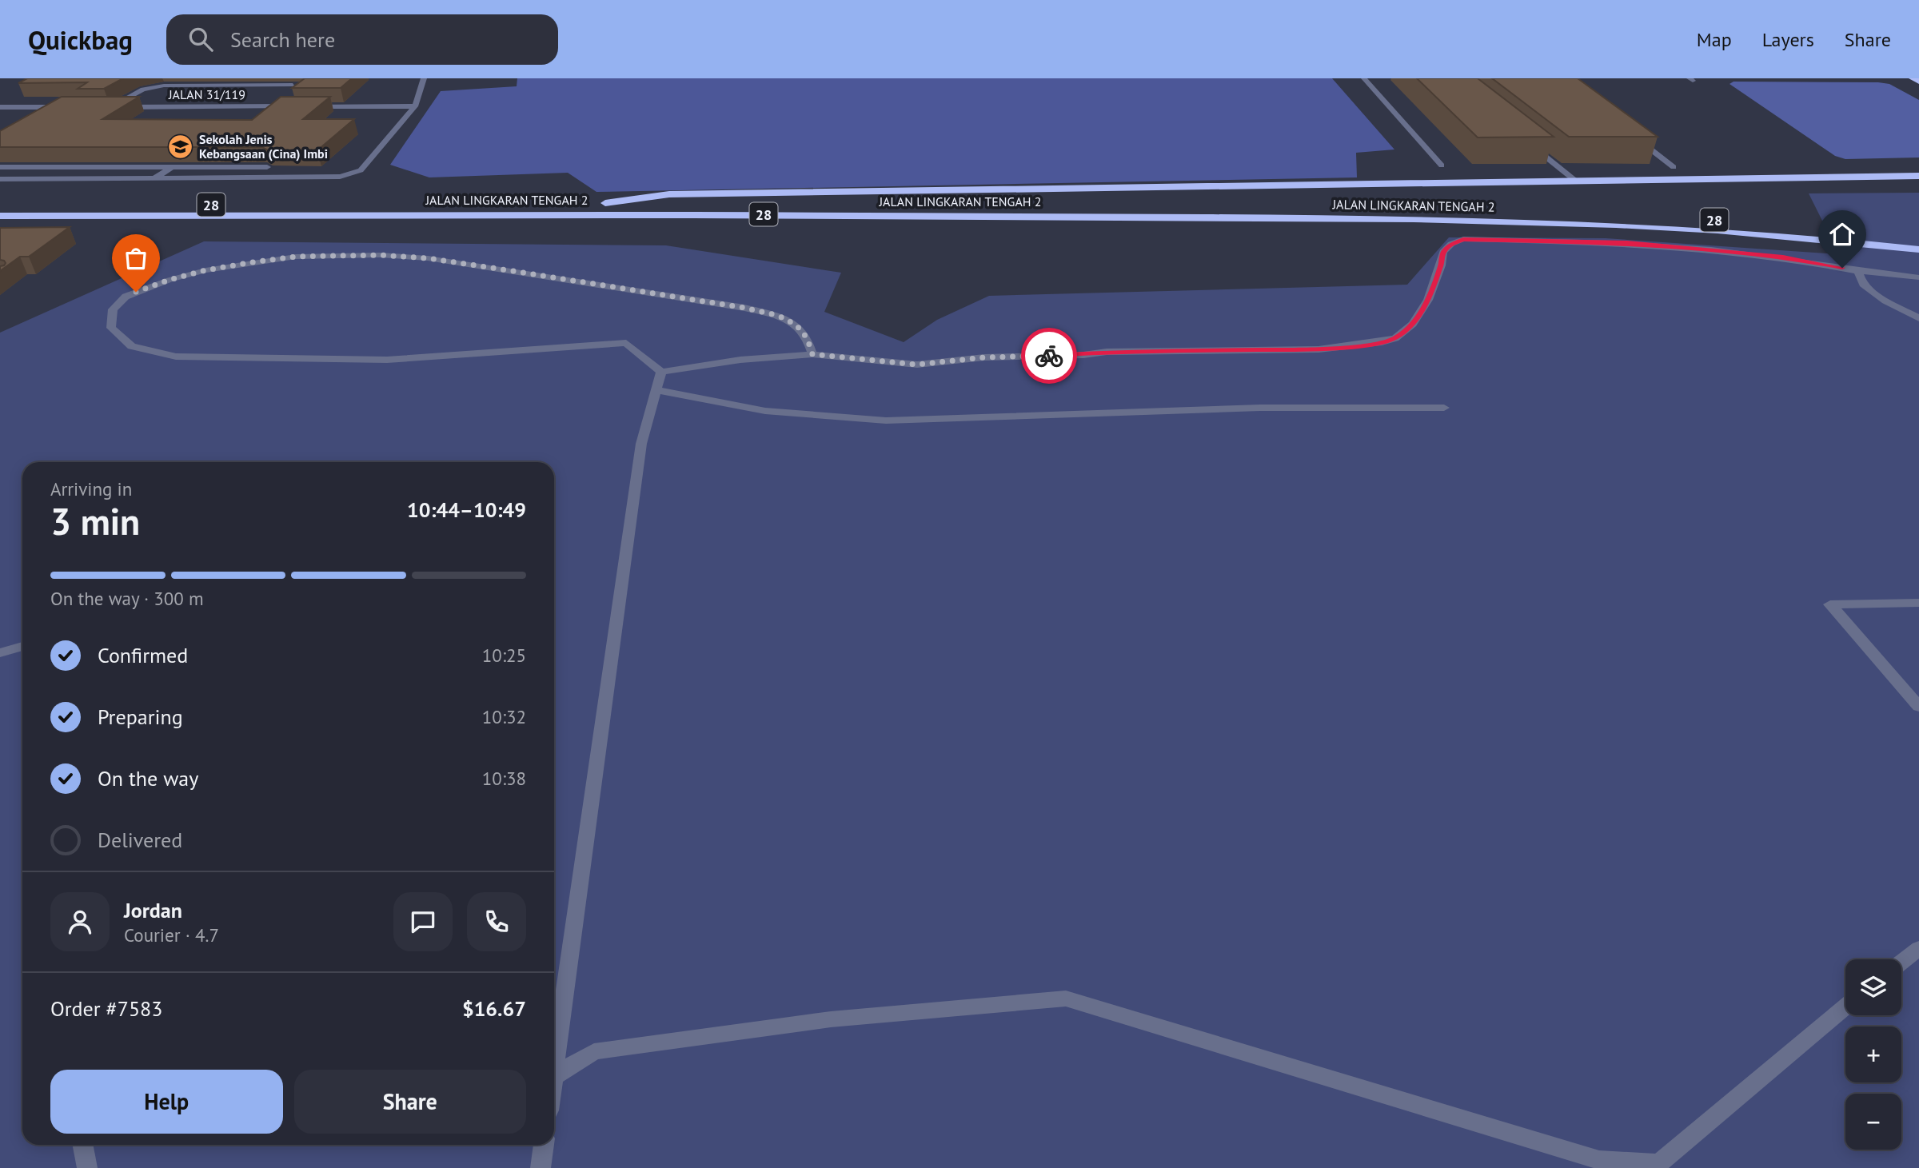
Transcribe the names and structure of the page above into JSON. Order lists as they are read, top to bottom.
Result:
{
  "streets": {
    "highway": ["JALAN LINGKARAN TENGAH 2", "28"],
    "street": ["JALAN 31/119"]
  },
  "places": {
    "school or university": ["Sekolah Jenis Kebangsaan (Cina) Imbi"]
  },
  "page": {
    "header": "Quickbag",
    "search": "Search here",
    "nav": ["Map", "Layers", "Share"],
    "heading": ["3 min", "Arriving in", "10:44–10:49"],
    "panel": [
      "Jordan",
      "Courier · 4.7",
      "Order #7583",
      "$16.67"
    ],
    "bar": "On the way · 300 m",
    "list": [
      ["Confirmed", "10:25"],
      ["Preparing", "10:32"],
      ["On the way", "10:38"],
      "Delivered"
    ],
    "map_buttons": ["+", "−"],
    "buttons": ["Help", "Share"]
  }
}
